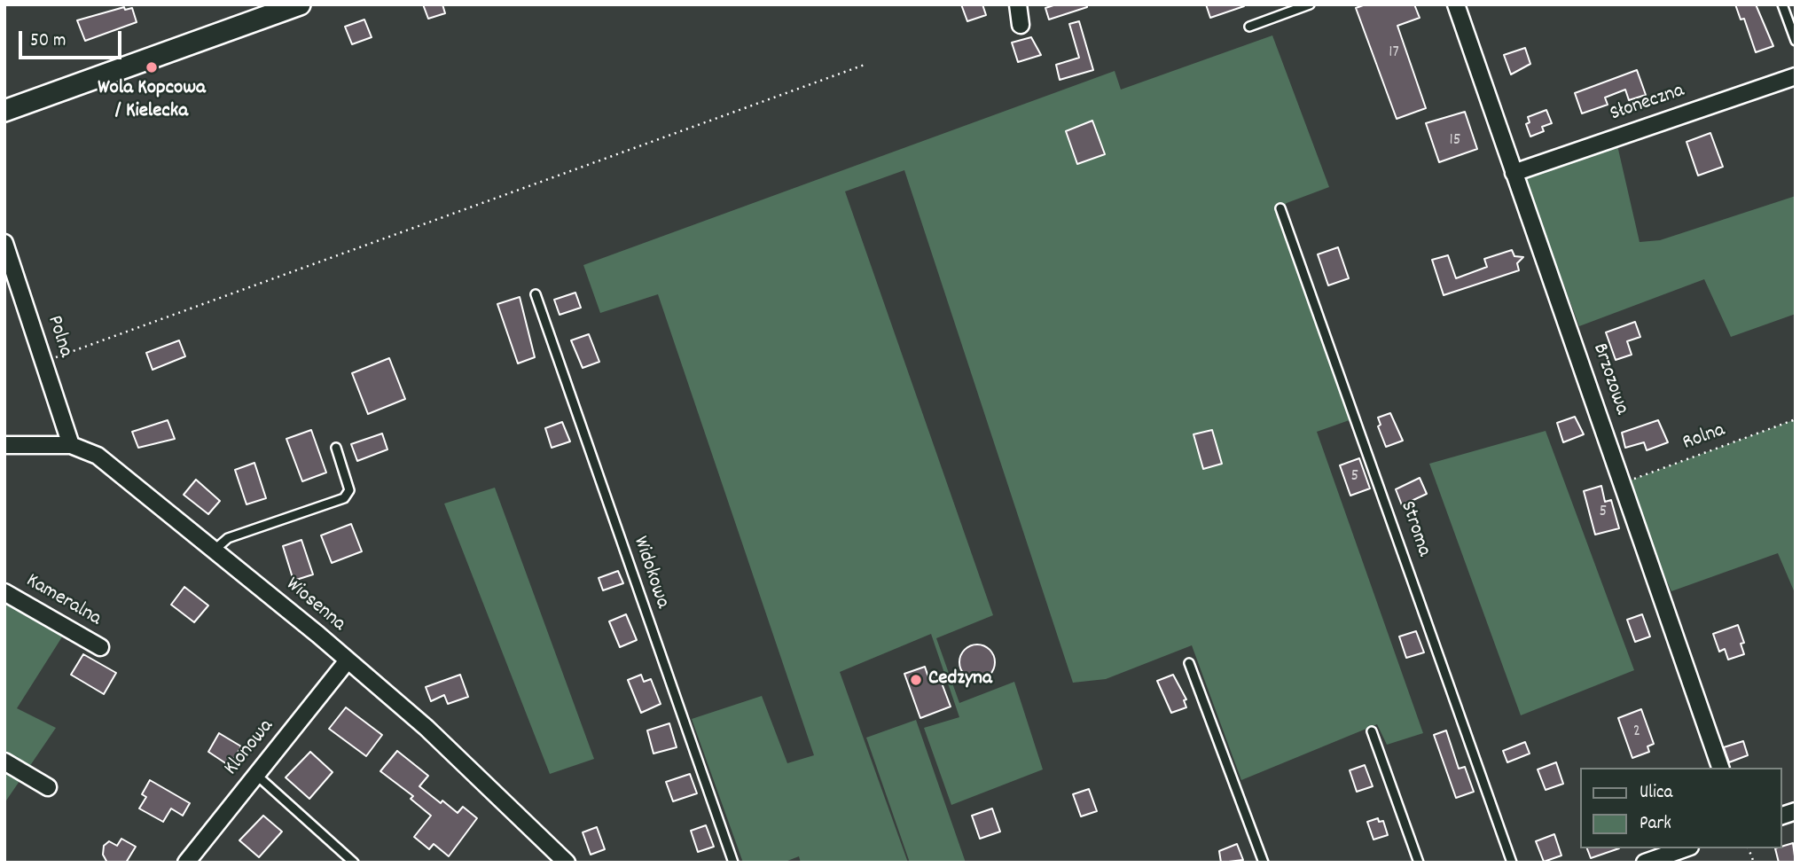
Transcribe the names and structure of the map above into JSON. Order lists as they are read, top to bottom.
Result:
{
  "streets": {
    "street": [
      "Słoneczna",
      "Polna",
      "Brzozowa",
      "Kameralna",
      "Wiosenna",
      "Klonowa"
    ],
    "lane": ["Stroma", "Widokowa"],
    "path": ["Rolna"]
  },
  "crossings": [
    ["Słoneczna", "Brzozowa"],
    ["Polna", "Wiosenna"],
    ["Brzozowa", "Rolna"],
    ["Wiosenna", "Klonowa"]
  ],
  "places": ["Wola Kopcowa / Kielecka", "Cedzyna"],
  "house_numbers": [
    "17",
    "15",
    "5",
    "5",
    "2"
  ],
  "legend": ["Ulica", "Park"],
  "scale_bar": "50 m"
}
